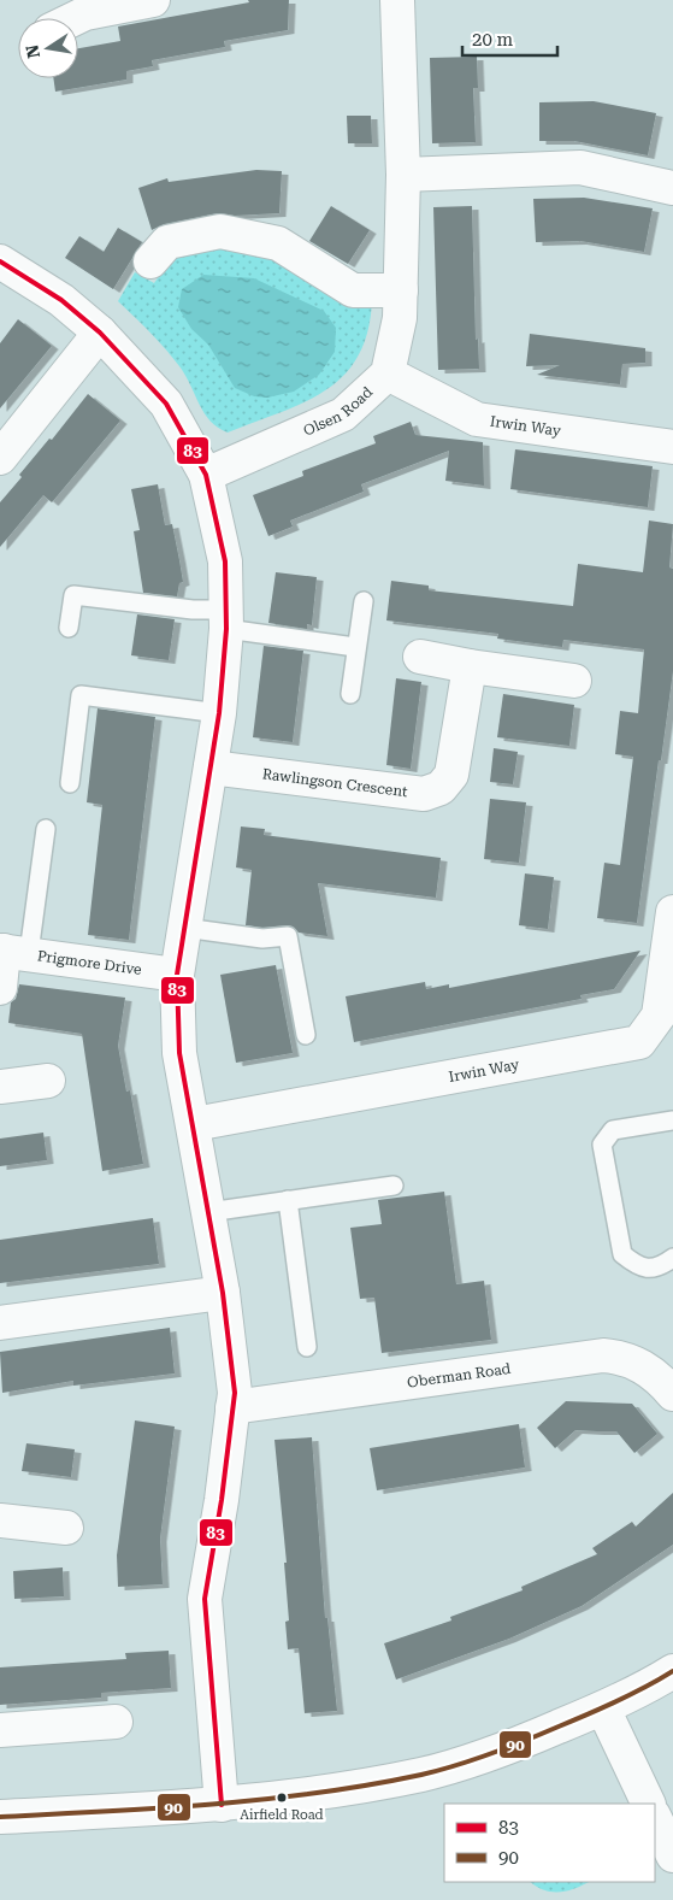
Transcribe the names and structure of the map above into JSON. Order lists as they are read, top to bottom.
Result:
{
  "streets": {
    "street": [
      "Olsen Road",
      "Irwin Way",
      "Rawlingson Crescent",
      "Prigmore Drive",
      "Oberman Road"
    ]
  },
  "crossings": [
    ["Olsen Road", "Irwin Way"]
  ],
  "places": ["Airfield Road"],
  "lines": ["transit line 83", "transit line 90"],
  "legend": ["83", "90"],
  "scale_bar": "20 m",
  "north": "left"
}
